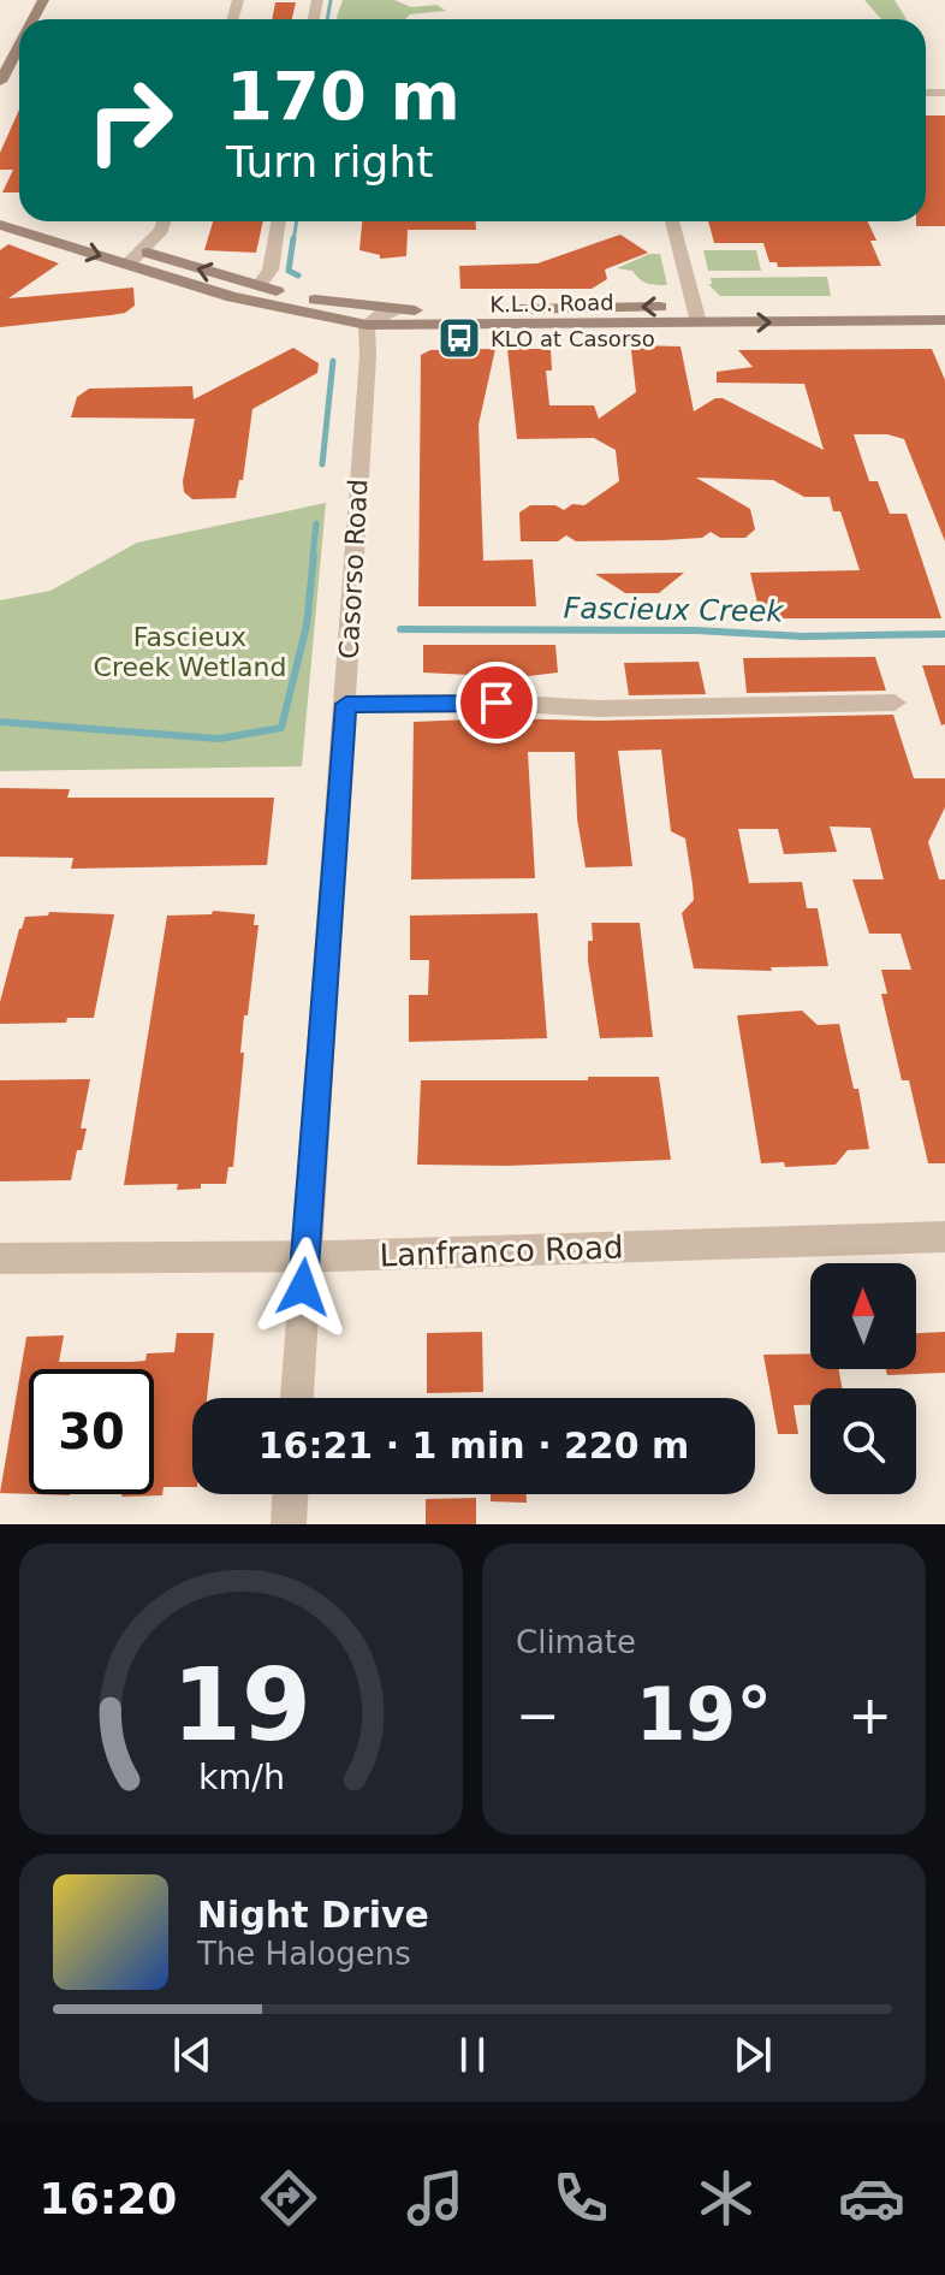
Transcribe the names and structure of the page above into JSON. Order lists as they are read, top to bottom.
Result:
{
  "streets": {
    "main road": ["K.L.O. Road"],
    "street": ["Casorso Road", "Lanfranco Road"]
  },
  "crossings": [
    ["K.L.O. Road", "Casorso Road"],
    ["Casorso Road", "Lanfranco Road"]
  ],
  "water": ["Fascieux Creek"],
  "parks": ["Fascieux Creek Wetland"],
  "places": {
    "bus stop": ["KLO at Casorso"]
  },
  "north": "top",
  "page": {
    "turn": ["170 m", "Turn right"],
    "limit": "30",
    "trip": "16:21 · 1 min · 220 m",
    "tile": "Climate",
    "heat": ["−", "19°", "+"],
    "song": ["Night Drive", "The Halogens"],
    "tabs": "16:20",
    "gauge": ["19", "km/h"]
  }
}
